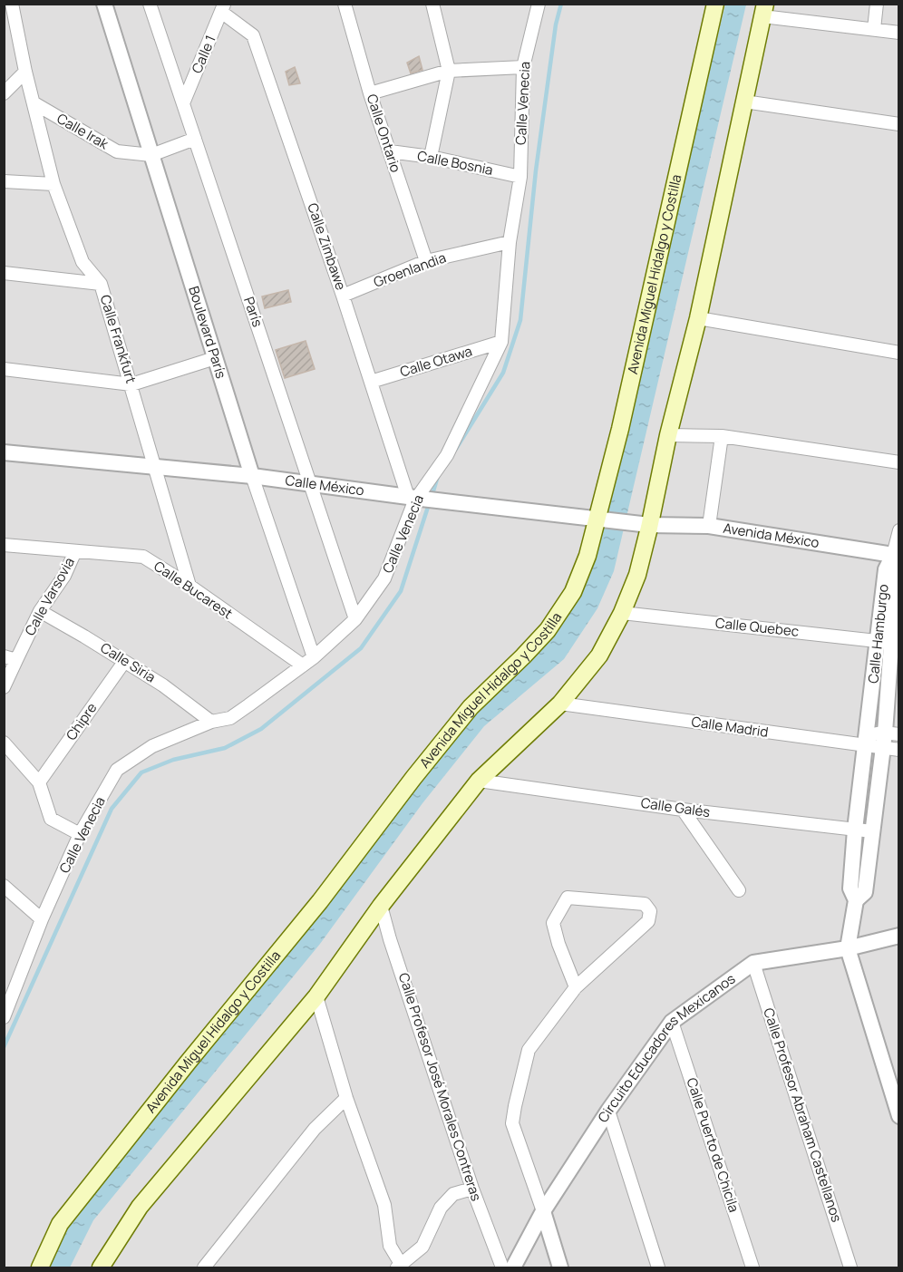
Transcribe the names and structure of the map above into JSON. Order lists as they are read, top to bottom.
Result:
{
  "streets": {
    "main road": ["Avenida Miguel Hidalgo y Costilla"],
    "street": [
      "Calle 1",
      "Calle Venecia",
      "Calle Irak",
      "Calle Ontario",
      "Calle Bosnia",
      "Calle Zimbawe",
      "Groenlandia",
      "París",
      "Boulevard París",
      "Calle Frankfurt",
      "Calle Otawa",
      "Calle México",
      "Avenida México",
      "Calle Bucarest",
      "Calle Varsovia",
      "Calle Quebec",
      "Calle Hamburgo",
      "Calle Siria",
      "Chipre",
      "Calle Madrid",
      "Calle Galés",
      "Circuito Educadores Mexicanos",
      "Calle Profesor José Morales Contreras",
      "Calle Profesor Abraham Castellanos",
      "Calle Puerto de Chicila"
    ]
  },
  "crossings": [
    ["Calle 1", "Calle Zimbawe"],
    ["Calle 1", "París"],
    ["Calle Venecia", "Calle Bosnia"],
    ["Calle Venecia", "Calle Zimbawe"],
    ["Calle Venecia", "Groenlandia"],
    ["Calle Venecia", "París"],
    ["Calle Venecia", "Boulevard París"],
    ["Calle Venecia", "Calle Otawa"],
    ["Calle Venecia", "Calle México"],
    ["Calle Venecia", "Calle Bucarest"],
    ["Calle Venecia", "Calle Siria"],
    ["Calle Irak", "París"],
    ["Calle Irak", "Boulevard París"],
    ["Calle Irak", "Calle Frankfurt"],
    ["Calle Ontario", "Calle Bosnia"],
    ["Calle Ontario", "Groenlandia"],
    ["Calle Zimbawe", "Groenlandia"],
    ["Calle Zimbawe", "Calle Otawa"],
    ["Calle Zimbawe", "Calle México"],
    ["Avenida Miguel Hidalgo y Costilla", "Calle México"],
    ["París", "Calle México"],
    ["Boulevard París", "Calle México"],
    ["Calle Frankfurt", "Calle México"],
    ["Calle Frankfurt", "Calle Bucarest"],
    ["Calle México", "Avenida México"],
    ["Avenida México", "Calle Hamburgo"],
    ["Calle Bucarest", "Calle Varsovia"],
    ["Calle Varsovia", "Calle Siria"],
    ["Calle Quebec", "Calle Hamburgo"],
    ["Calle Hamburgo", "Calle Madrid"],
    ["Calle Hamburgo", "Calle Galés"],
    ["Calle Hamburgo", "Circuito Educadores Mexicanos"],
    ["Calle Siria", "Chipre"],
    ["Circuito Educadores Mexicanos", "Calle Profesor Abraham Castellanos"],
    ["Circuito Educadores Mexicanos", "Calle Puerto de Chicila"]
  ]
}
